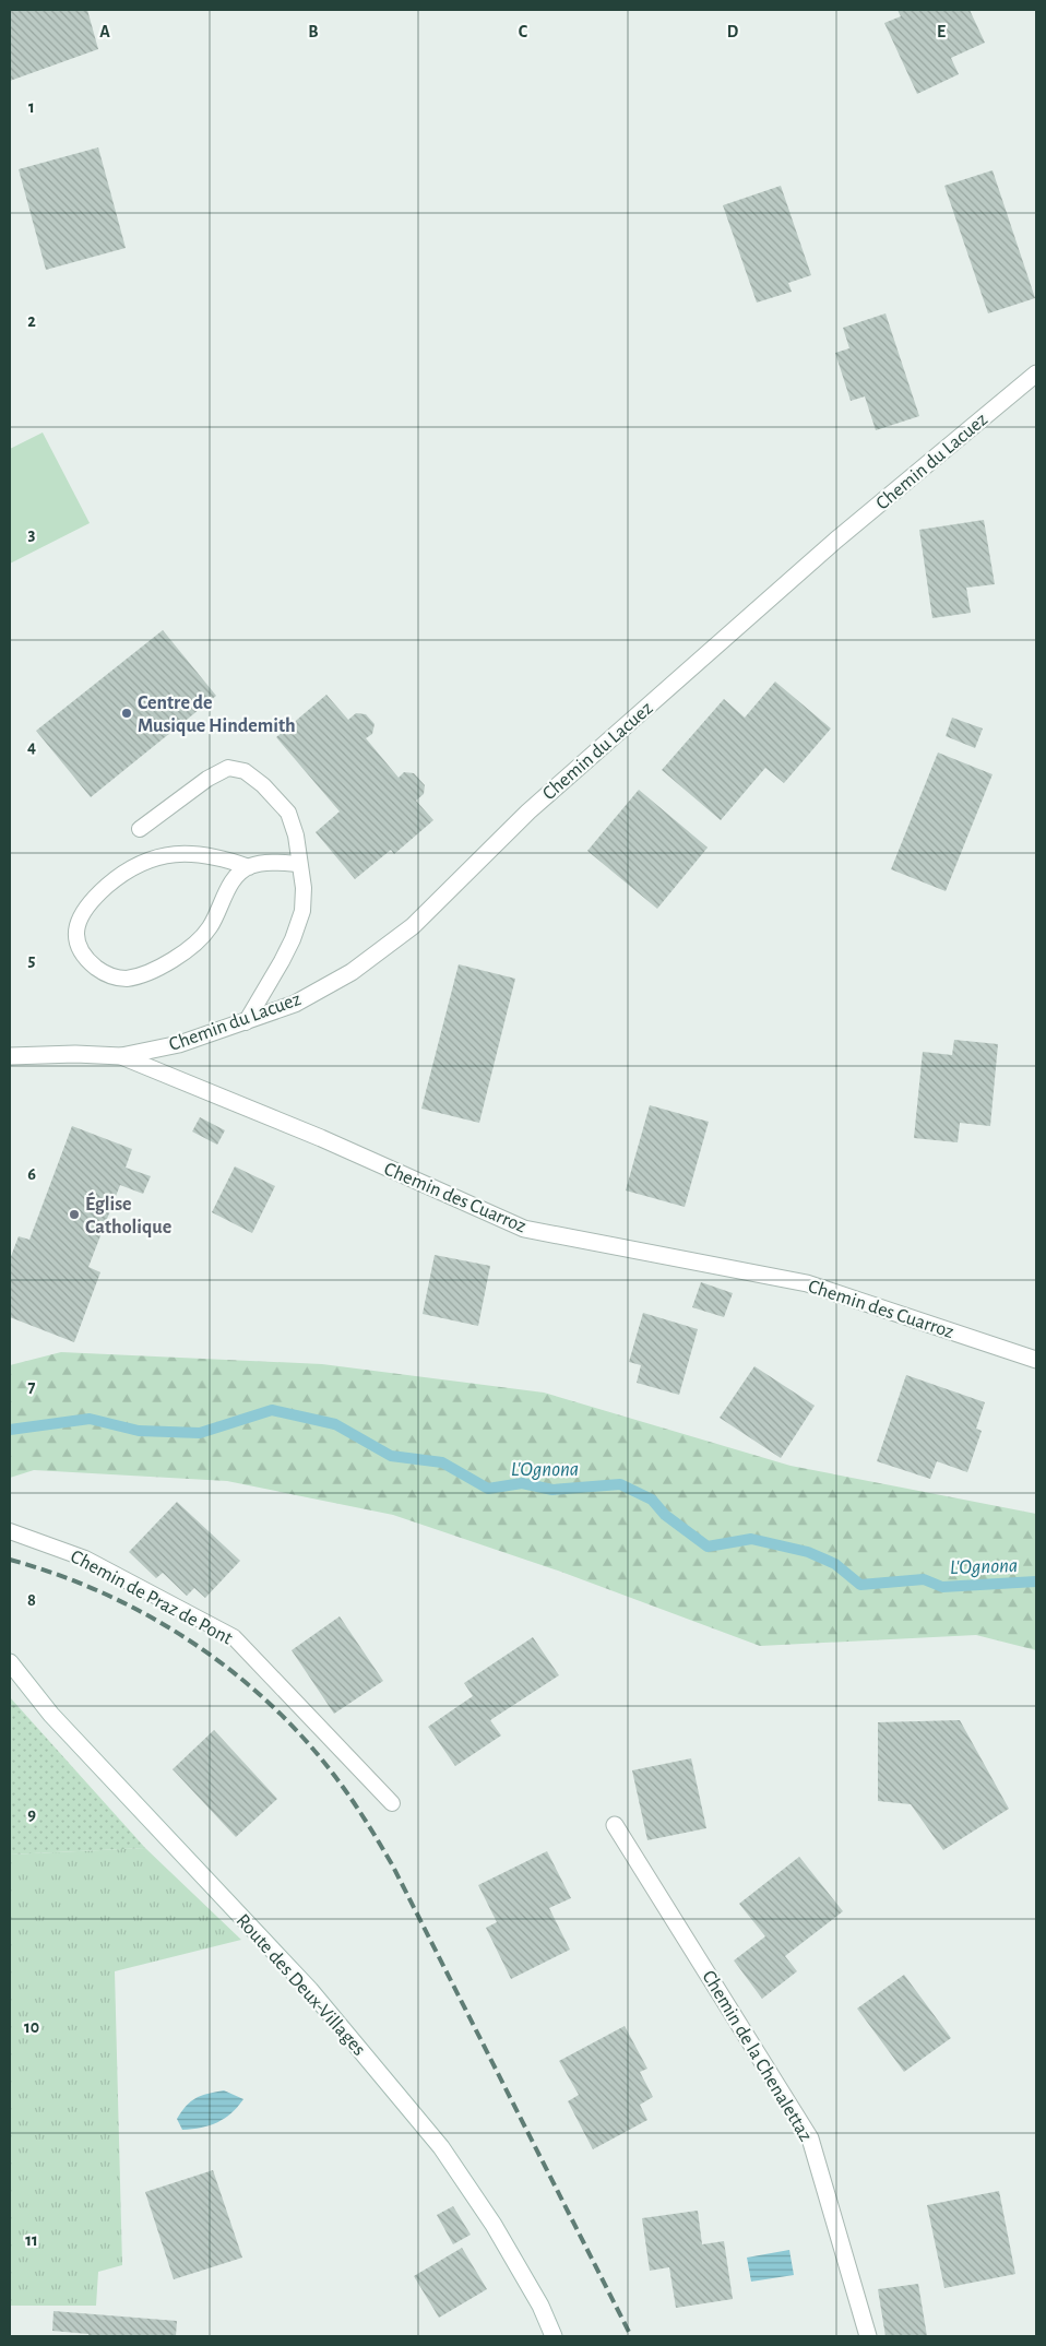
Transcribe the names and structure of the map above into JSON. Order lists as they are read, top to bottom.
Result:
{
  "streets": {
    "street": [
      "Chemin du Lacuez",
      "Chemin des Cuarroz",
      "Route des Deux-Villages",
      "Chemin de la Chenalettaz"
    ],
    "lane": ["Chemin de Praz de Pont"]
  },
  "crossings": [
    ["Chemin du Lacuez", "Chemin des Cuarroz"]
  ],
  "water": ["L'Ognona"],
  "places": ["Centre de Musique Hindemith", "Église Catholique"],
  "grid": {
    "columns": [
      "A",
      "B",
      "C",
      "D",
      "E"
    ],
    "rows": [
      "1",
      "2",
      "3",
      "4",
      "5",
      "6",
      "7",
      "8",
      "9",
      "10",
      "11"
    ]
  }
}
